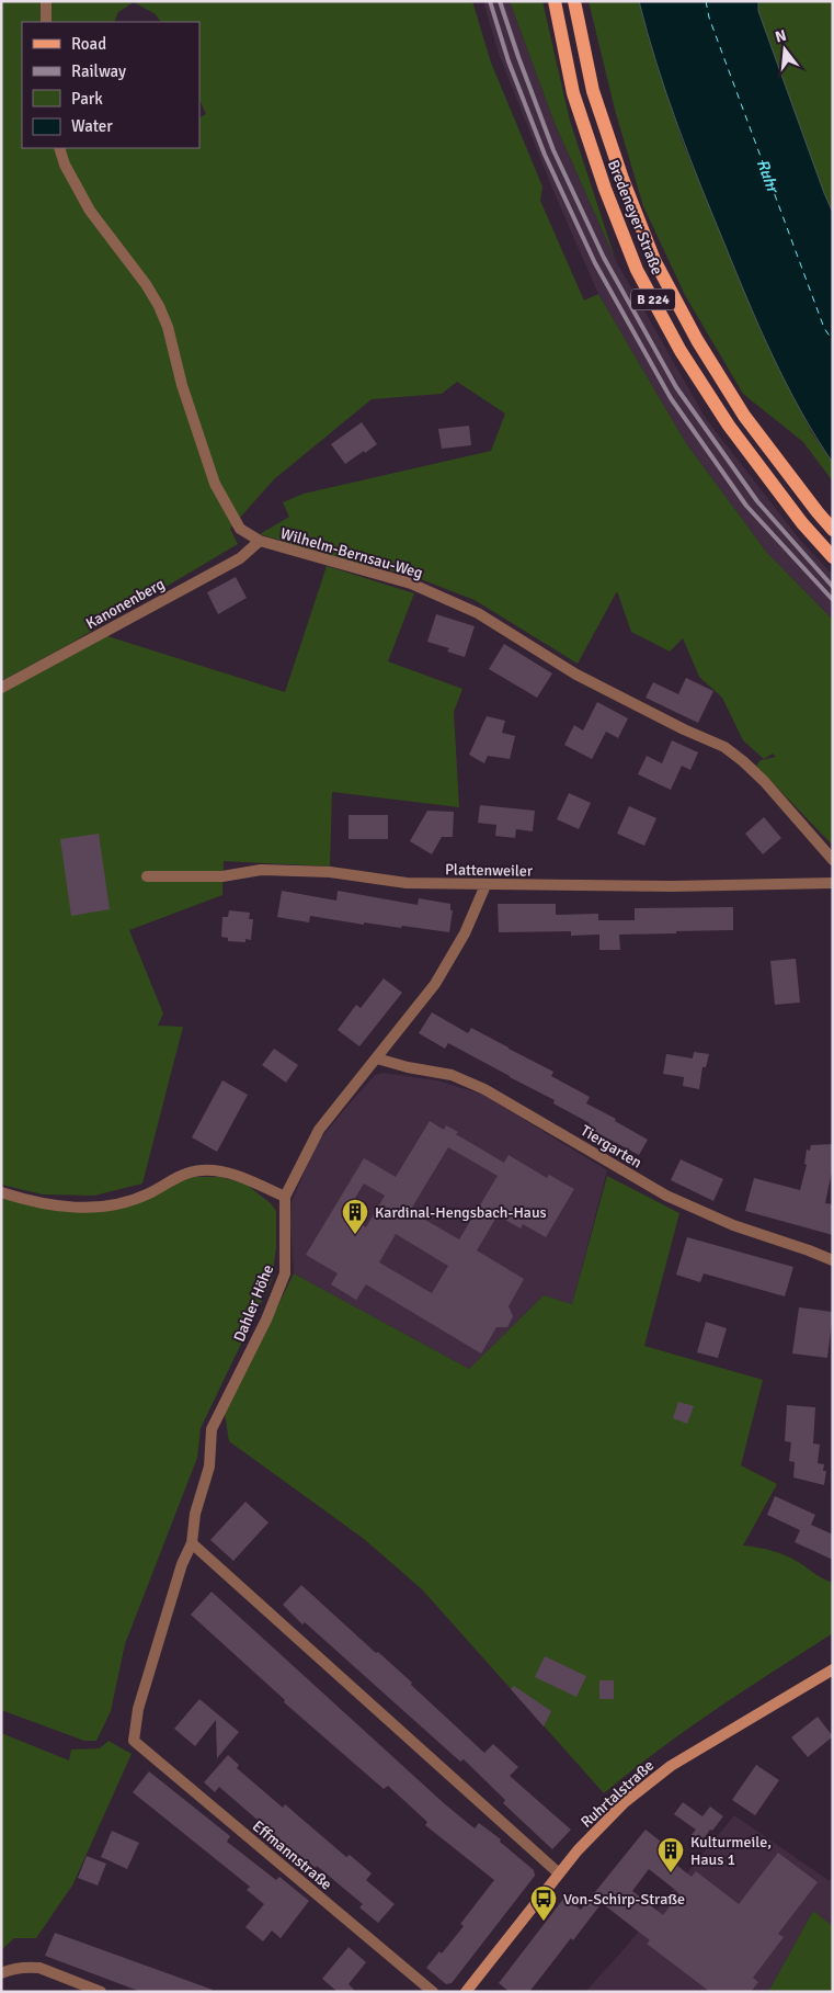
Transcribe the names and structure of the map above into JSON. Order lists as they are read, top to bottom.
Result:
{
  "streets": {
    "main road": ["Bredeneyer Straße", "B 224", "Ruhrtalstraße"],
    "street": [
      "Wilhelm-Bernsau-Weg",
      "Kanonenberg",
      "Plattenweiler",
      "Tiergarten",
      "Dahler Höhe",
      "Effmannstraße"
    ]
  },
  "crossings": [
    ["Wilhelm-Bernsau-Weg", "Kanonenberg"],
    ["Plattenweiler", "Dahler Höhe"],
    ["Tiergarten", "Dahler Höhe"],
    ["Dahler Höhe", "Effmannstraße"]
  ],
  "water": ["Ruhr"],
  "places": {
    "building": ["Kardinal-Hengsbach-Haus", "Kulturmeile, Haus 1"],
    "bus stop": ["Von-Schirp-Straße"]
  },
  "legend": [
    "Road",
    "Railway",
    "Park",
    "Water"
  ],
  "north": "top"
}
